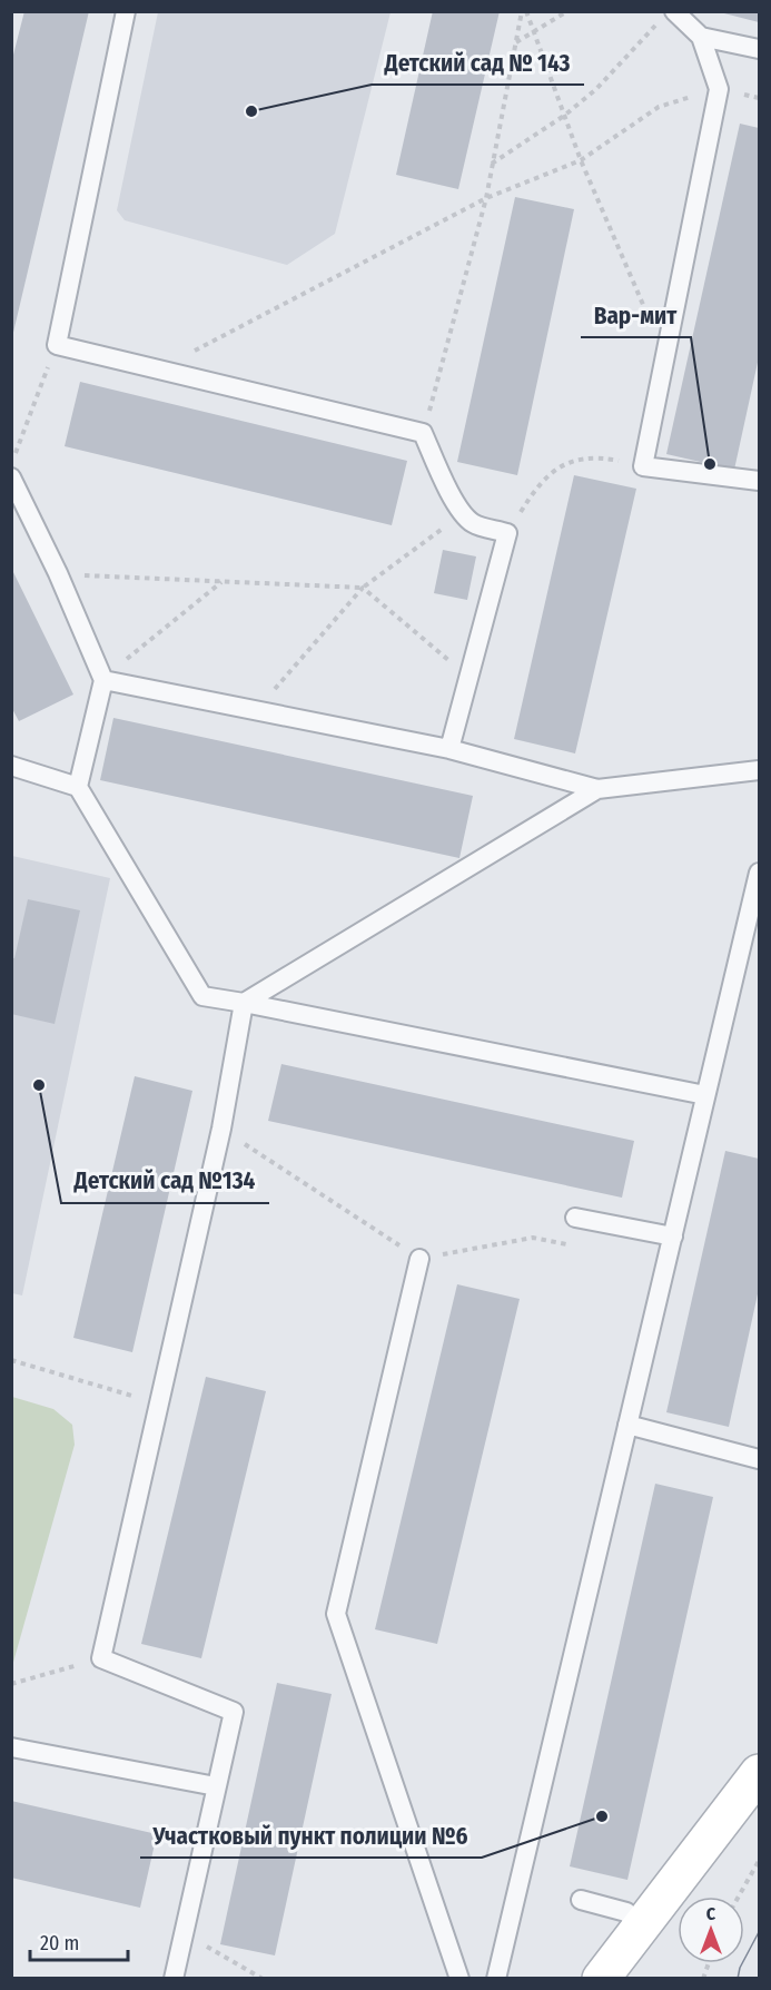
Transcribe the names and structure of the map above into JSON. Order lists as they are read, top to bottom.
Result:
{
  "places": [
    "Детский сад № 143",
    "Вар-мит",
    "Детский сад №134",
    "Участковый пункт полиции №6"
  ],
  "scale_bar": "20 m",
  "north": "top"
}
